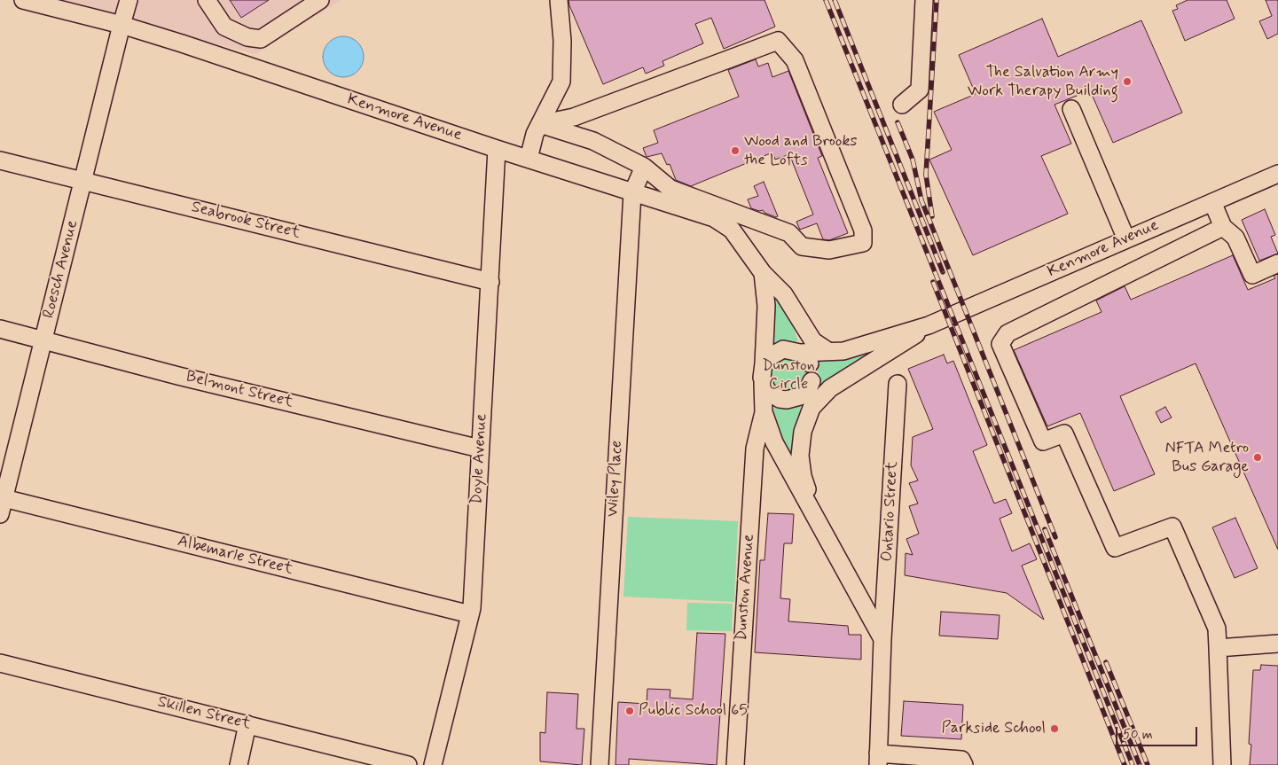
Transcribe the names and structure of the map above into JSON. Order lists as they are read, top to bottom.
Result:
{
  "streets": {
    "street": [
      "Kenmore Avenue",
      "Seabrook Street",
      "Roesch Avenue",
      "Belmont Street",
      "Doyle Avenue",
      "Wiley Place",
      "Ontario Street",
      "Albemarle Street",
      "Dunston Avenue",
      "Skillen Street"
    ]
  },
  "crossings": [
    ["Kenmore Avenue", "Roesch Avenue"],
    ["Kenmore Avenue", "Doyle Avenue"],
    ["Kenmore Avenue", "Wiley Place"],
    ["Seabrook Street", "Roesch Avenue"],
    ["Seabrook Street", "Doyle Avenue"],
    ["Roesch Avenue", "Belmont Street"],
    ["Roesch Avenue", "Albemarle Street"],
    ["Belmont Street", "Doyle Avenue"],
    ["Doyle Avenue", "Albemarle Street"]
  ],
  "parks": ["Dunston Circle"],
  "places": [
    "The Salvation Army Work Therapy Building",
    "Wood and Brooks the Lofts",
    "NFTA Metro Bus Garage",
    "Public School 65",
    "Parkside School"
  ],
  "scale_bar": "50 m"
}
